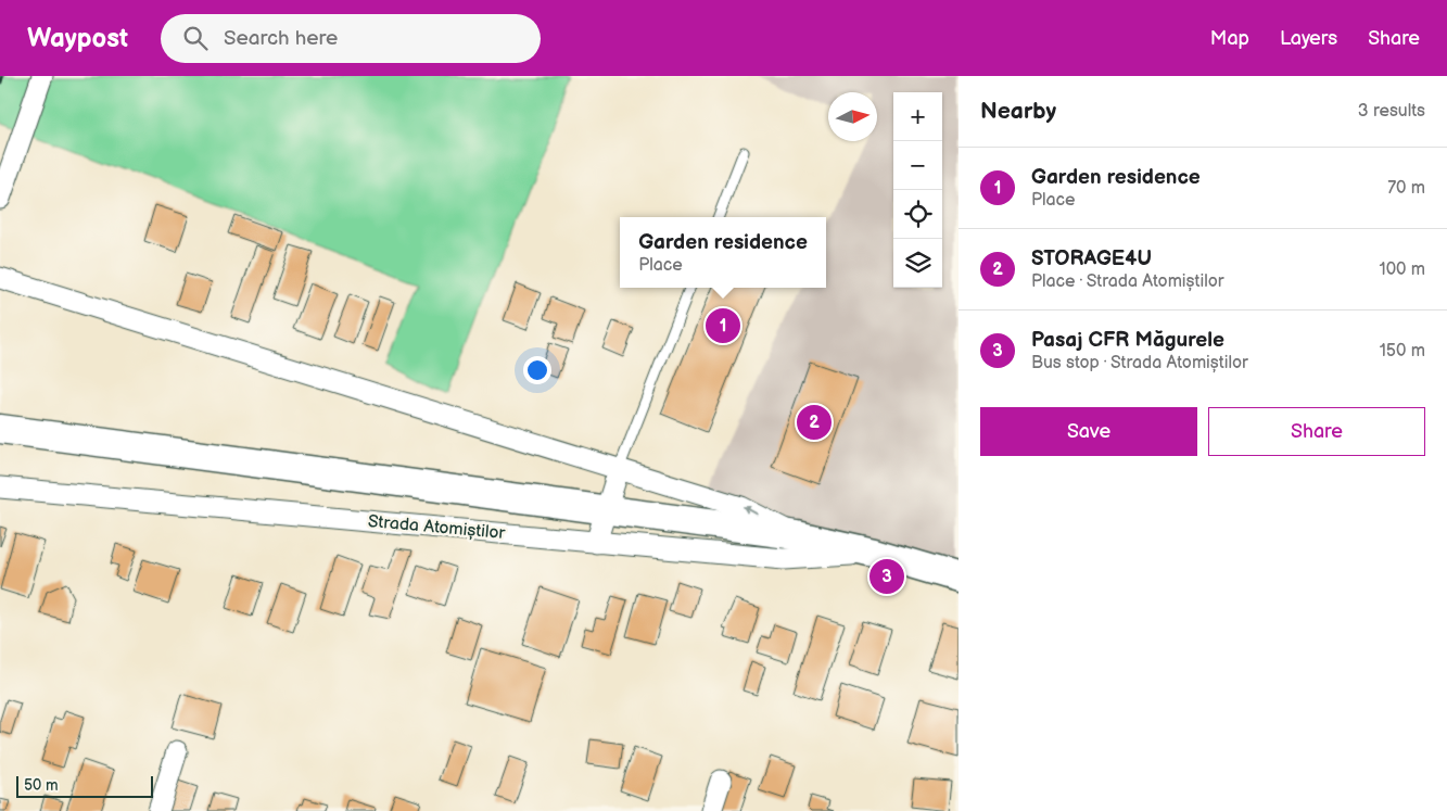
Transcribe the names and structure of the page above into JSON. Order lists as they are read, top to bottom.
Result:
{
  "streets": {
    "main road": ["Strada Atomiștilor"]
  },
  "scale_bar": "50 m",
  "north": "right",
  "page": {
    "header": "Waypost",
    "search": "Search here",
    "nav": ["Map", "Layers", "Share"],
    "heading": ["Nearby", "3 results"],
    "map_buttons": ["+", "−"],
    "list": [
      {
        "mark": "1",
        "name": "Garden residence",
        "note": "Place",
        "value": "70 m"
      },
      {
        "mark": "2",
        "name": "STORAGE4U",
        "note": "Place · Strada Atomiștilor",
        "value": "100 m"
      },
      {
        "mark": "3",
        "name": "Pasaj CFR Măgurele",
        "note": "Bus stop · Strada Atomiștilor",
        "value": "150 m"
      }
    ],
    "popup": ["Garden residence", "Place"],
    "pins": ["1", "2", "3"],
    "buttons": ["Save", "Share"],
    "scale": "50 m"
  }
}
